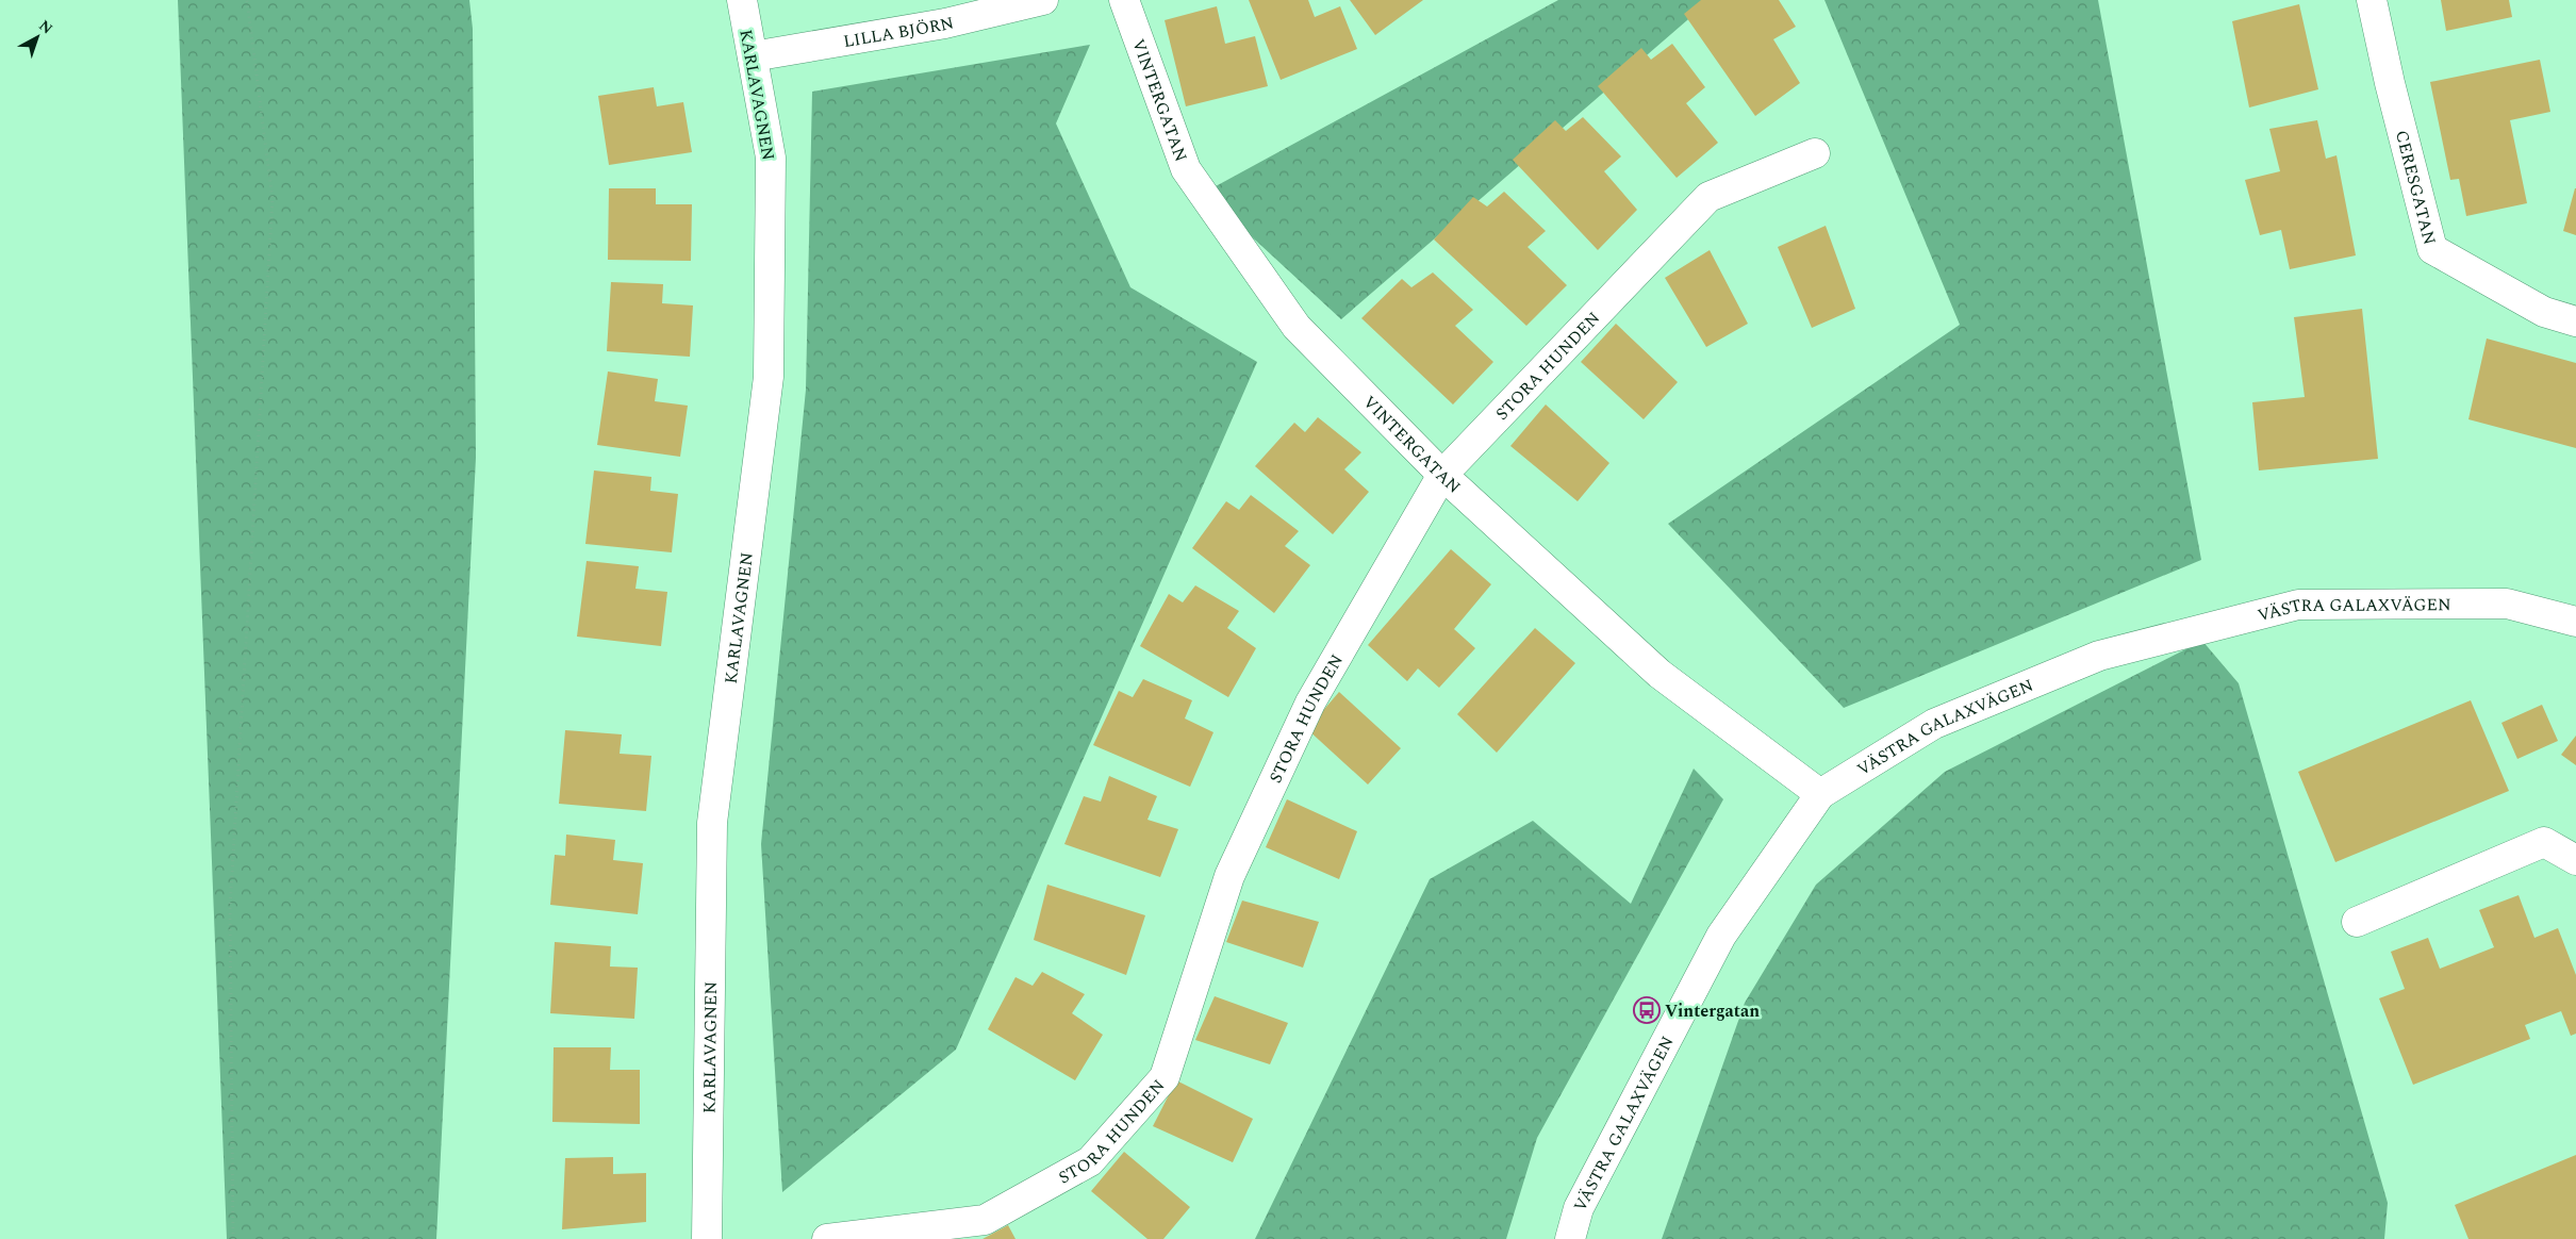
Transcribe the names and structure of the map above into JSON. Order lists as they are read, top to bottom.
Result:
{
  "streets": {
    "street": [
      "LILLA BJÖRN",
      "KARLAVAGNEN",
      "VINTERGATAN",
      "CERESGATAN",
      "STORA HUNDEN",
      "VÄSTRA GALAXVÄGEN"
    ]
  },
  "crossings": [
    ["LILLA BJÖRN", "KARLAVAGNEN"],
    ["VINTERGATAN", "STORA HUNDEN"],
    ["VINTERGATAN", "VÄSTRA GALAXVÄGEN"]
  ],
  "places": {
    "bus stop": ["Vintergatan"]
  },
  "north": "top right"
}
